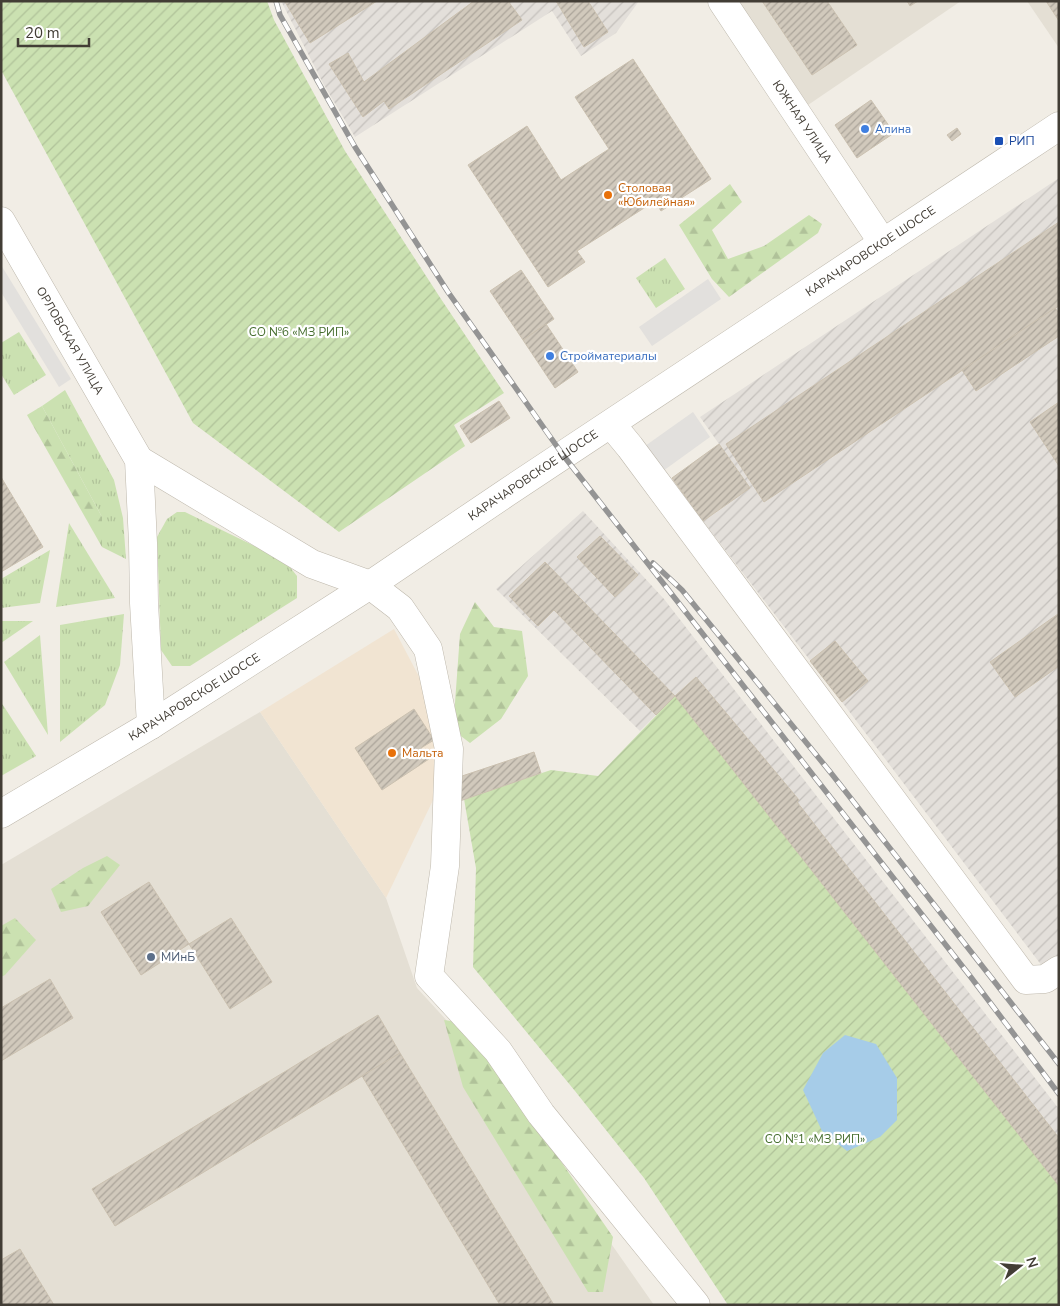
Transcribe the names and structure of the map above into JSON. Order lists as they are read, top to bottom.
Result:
{
  "streets": {
    "street": ["ЮЖНАЯ УЛИЦА", "КАРАЧАРОВСКОЕ ШОССЕ", "ОРЛОВСКАЯ УЛИЦА"]
  },
  "crossings": [
    ["ЮЖНАЯ УЛИЦА", "КАРАЧАРОВСКОЕ ШОССЕ"],
    ["КАРАЧАРОВСКОЕ ШОССЕ", "ОРЛОВСКАЯ УЛИЦА"]
  ],
  "parks": ["СО №6 «МЗ РИП»", "СО №1 «МЗ РИП»"],
  "places": {
    "other": [
      "Алина",
      "Столовая «Юбилейная»",
      "Стройматериалы",
      "Мальта",
      "МИнБ"
    ],
    "transit": ["РИП"]
  },
  "scale_bar": "20 m",
  "north": "right"
}
